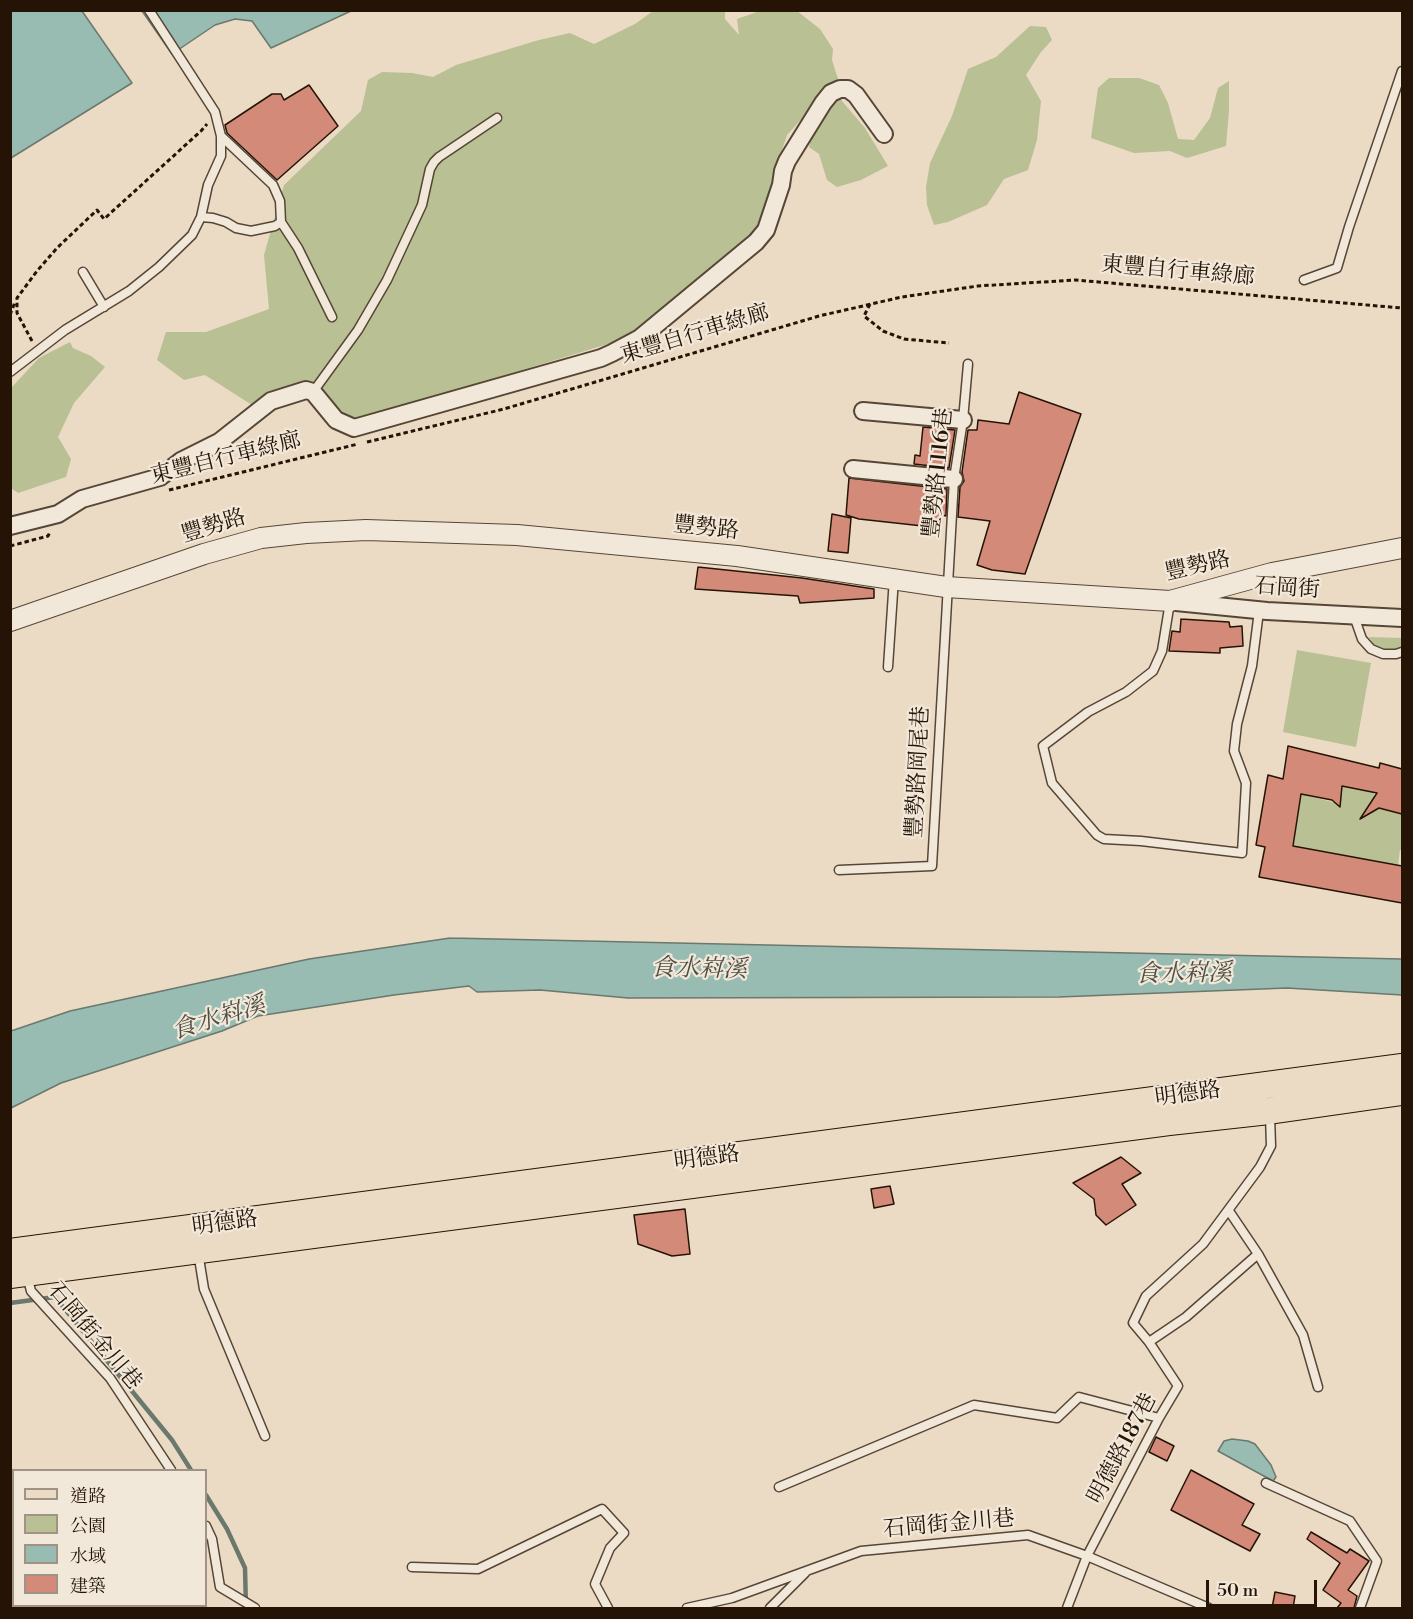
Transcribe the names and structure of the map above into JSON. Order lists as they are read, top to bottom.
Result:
{
  "streets": {
    "main road": ["明德路"],
    "street": ["豐勢路", "石岡街"],
    "lane": [
      "豐勢路1116巷",
      "豐勢路岡尾巷",
      "石岡街金川巷",
      "明德路187巷"
    ],
    "path": ["東豐自行車綠廊"]
  },
  "crossings": [
    ["豐勢路1116巷", "豐勢路"],
    ["豐勢路1116巷", "豐勢路岡尾巷"],
    ["豐勢路", "石岡街"],
    ["豐勢路", "豐勢路岡尾巷"],
    ["明德路", "石岡街金川巷"],
    ["明德路", "明德路187巷"],
    ["石岡街金川巷", "明德路187巷"]
  ],
  "water": ["食水嵙溪"],
  "legend": [
    "道路",
    "公園",
    "水域",
    "建築"
  ],
  "scale_bar": "50 m"
}
